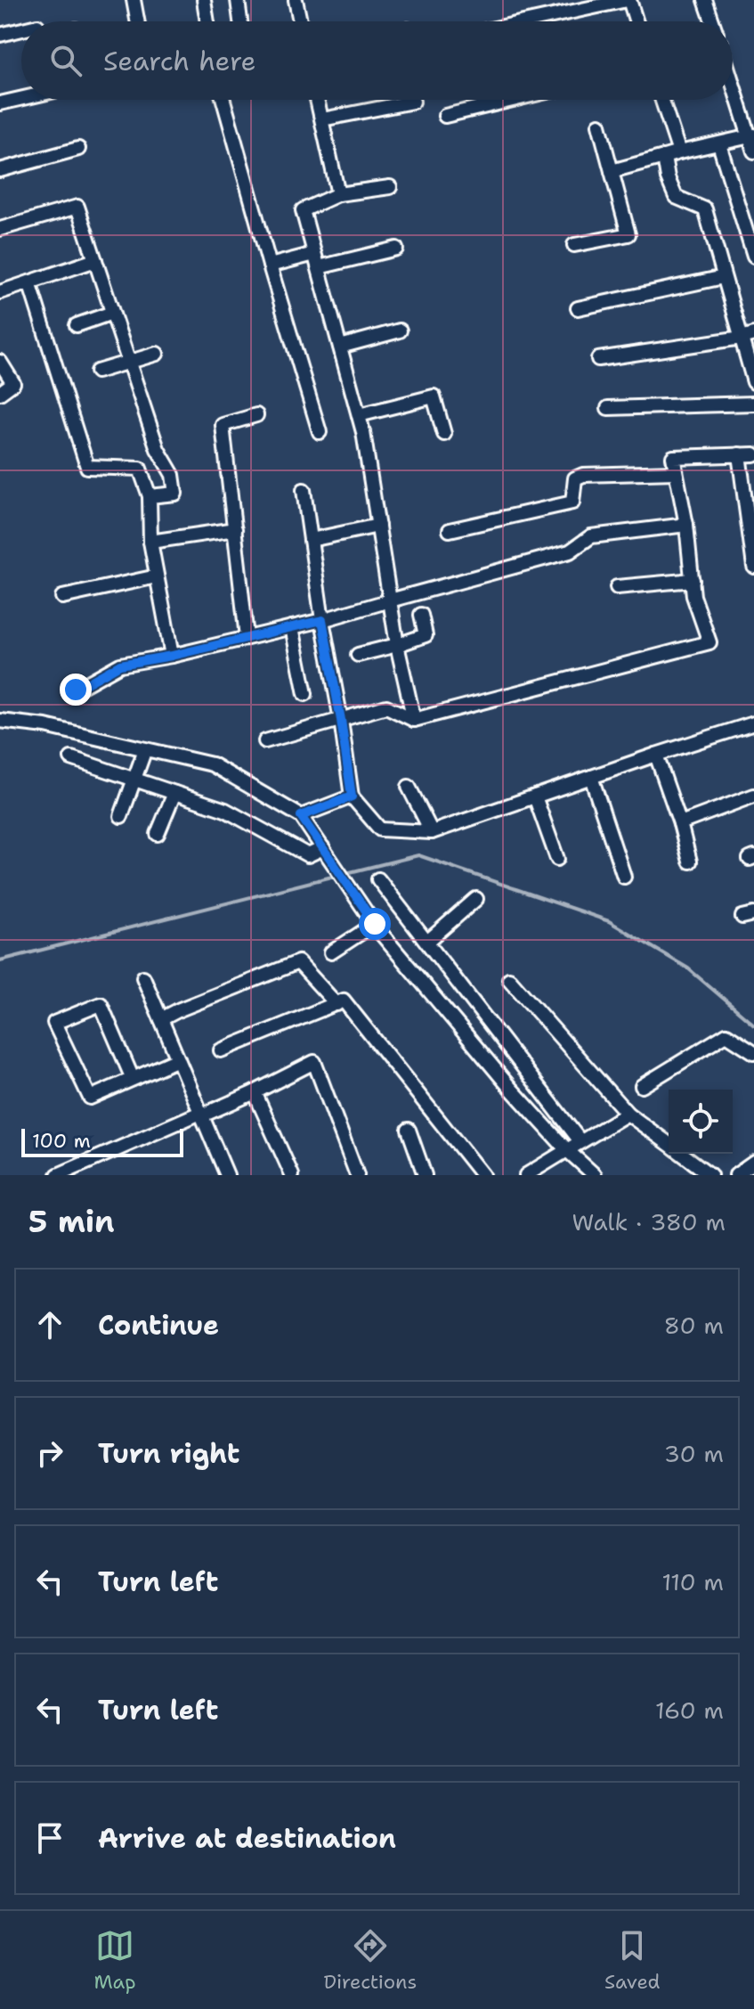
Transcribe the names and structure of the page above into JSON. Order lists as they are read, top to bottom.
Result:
{
  "scale_bar": "100 m",
  "page": {
    "search": "Search here",
    "scale": "100 m",
    "heading": ["5 min", "Walk · 380 m"],
    "list": [
      ["Continue", "80 m"],
      ["Turn right", "30 m"],
      ["Turn left", "110 m"],
      ["Turn left", "160 m"],
      "Arrive at destination"
    ],
    "nav": ["Map", "Directions", "Saved"]
  }
}
